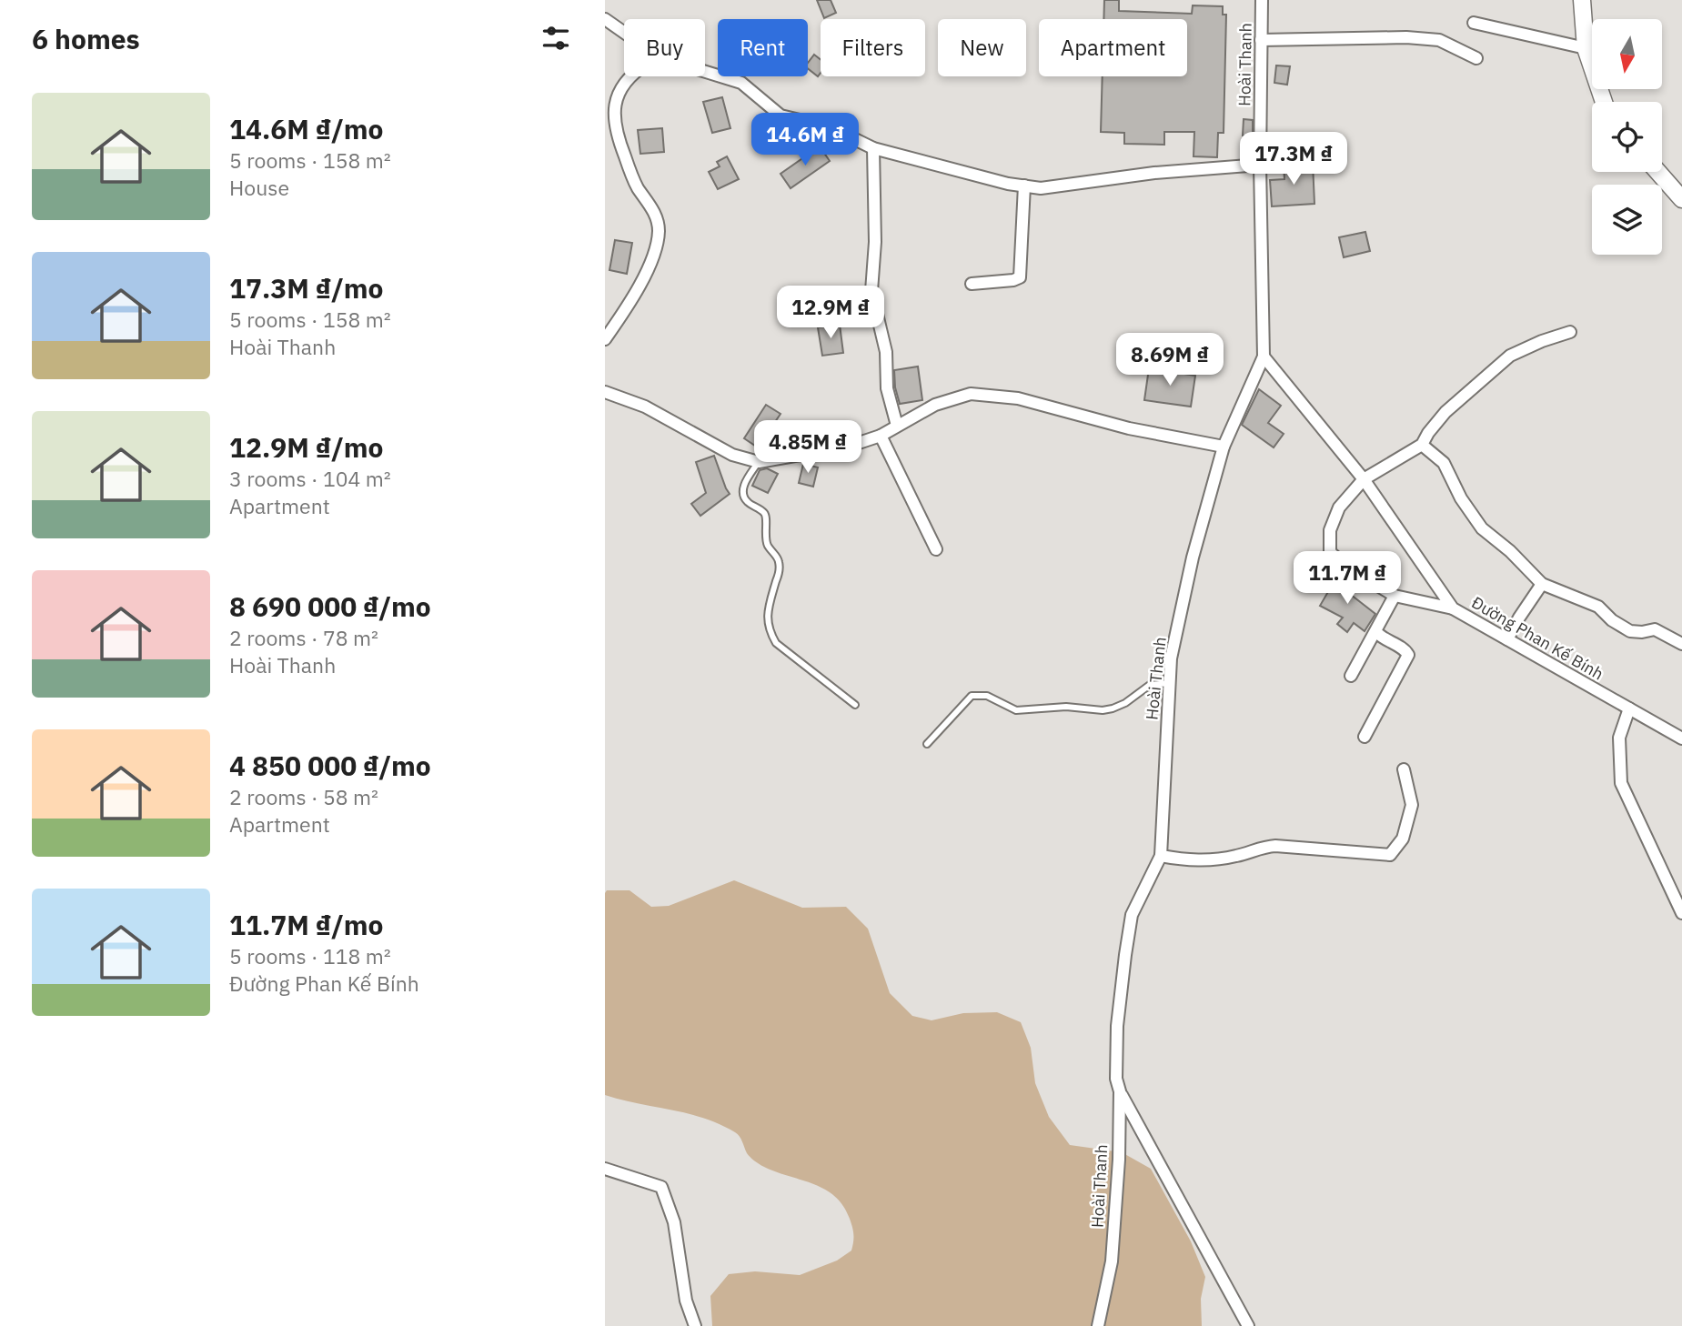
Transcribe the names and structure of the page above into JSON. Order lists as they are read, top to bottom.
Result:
{
  "streets": {
    "street": ["Hoài Thanh", "Đường Phan Kế Bính"]
  },
  "crossings": [
    ["Hoài Thanh", "Đường Phan Kế Bính"]
  ],
  "north": "bottom",
  "page": {
    "heading": "6 homes",
    "chip": [
      "Buy",
      "Rent",
      "Filters",
      "New",
      "Apartment"
    ],
    "list": [
      {
        "name": "14.6M ₫/mo",
        "note": "5 rooms · 158 m² · House"
      },
      {
        "name": "17.3M ₫/mo",
        "note": "5 rooms · 158 m² · Hoài Thanh"
      },
      {
        "name": "12.9M ₫/mo",
        "note": "3 rooms · 104 m² · Apartment"
      },
      {
        "name": "8 690 000 ₫/mo",
        "note": "2 rooms · 78 m² · Hoài Thanh"
      },
      {
        "name": "4 850 000 ₫/mo",
        "note": "2 rooms · 58 m² · Apartment"
      },
      {
        "name": "11.7M ₫/mo",
        "note": "5 rooms · 118 m² · Đường Phan Kế Bính"
      }
    ],
    "price": [
      "14.6M ₫",
      "17.3M ₫",
      "12.9M ₫",
      "8.69M ₫",
      "4.85M ₫",
      "11.7M ₫"
    ]
  }
}
